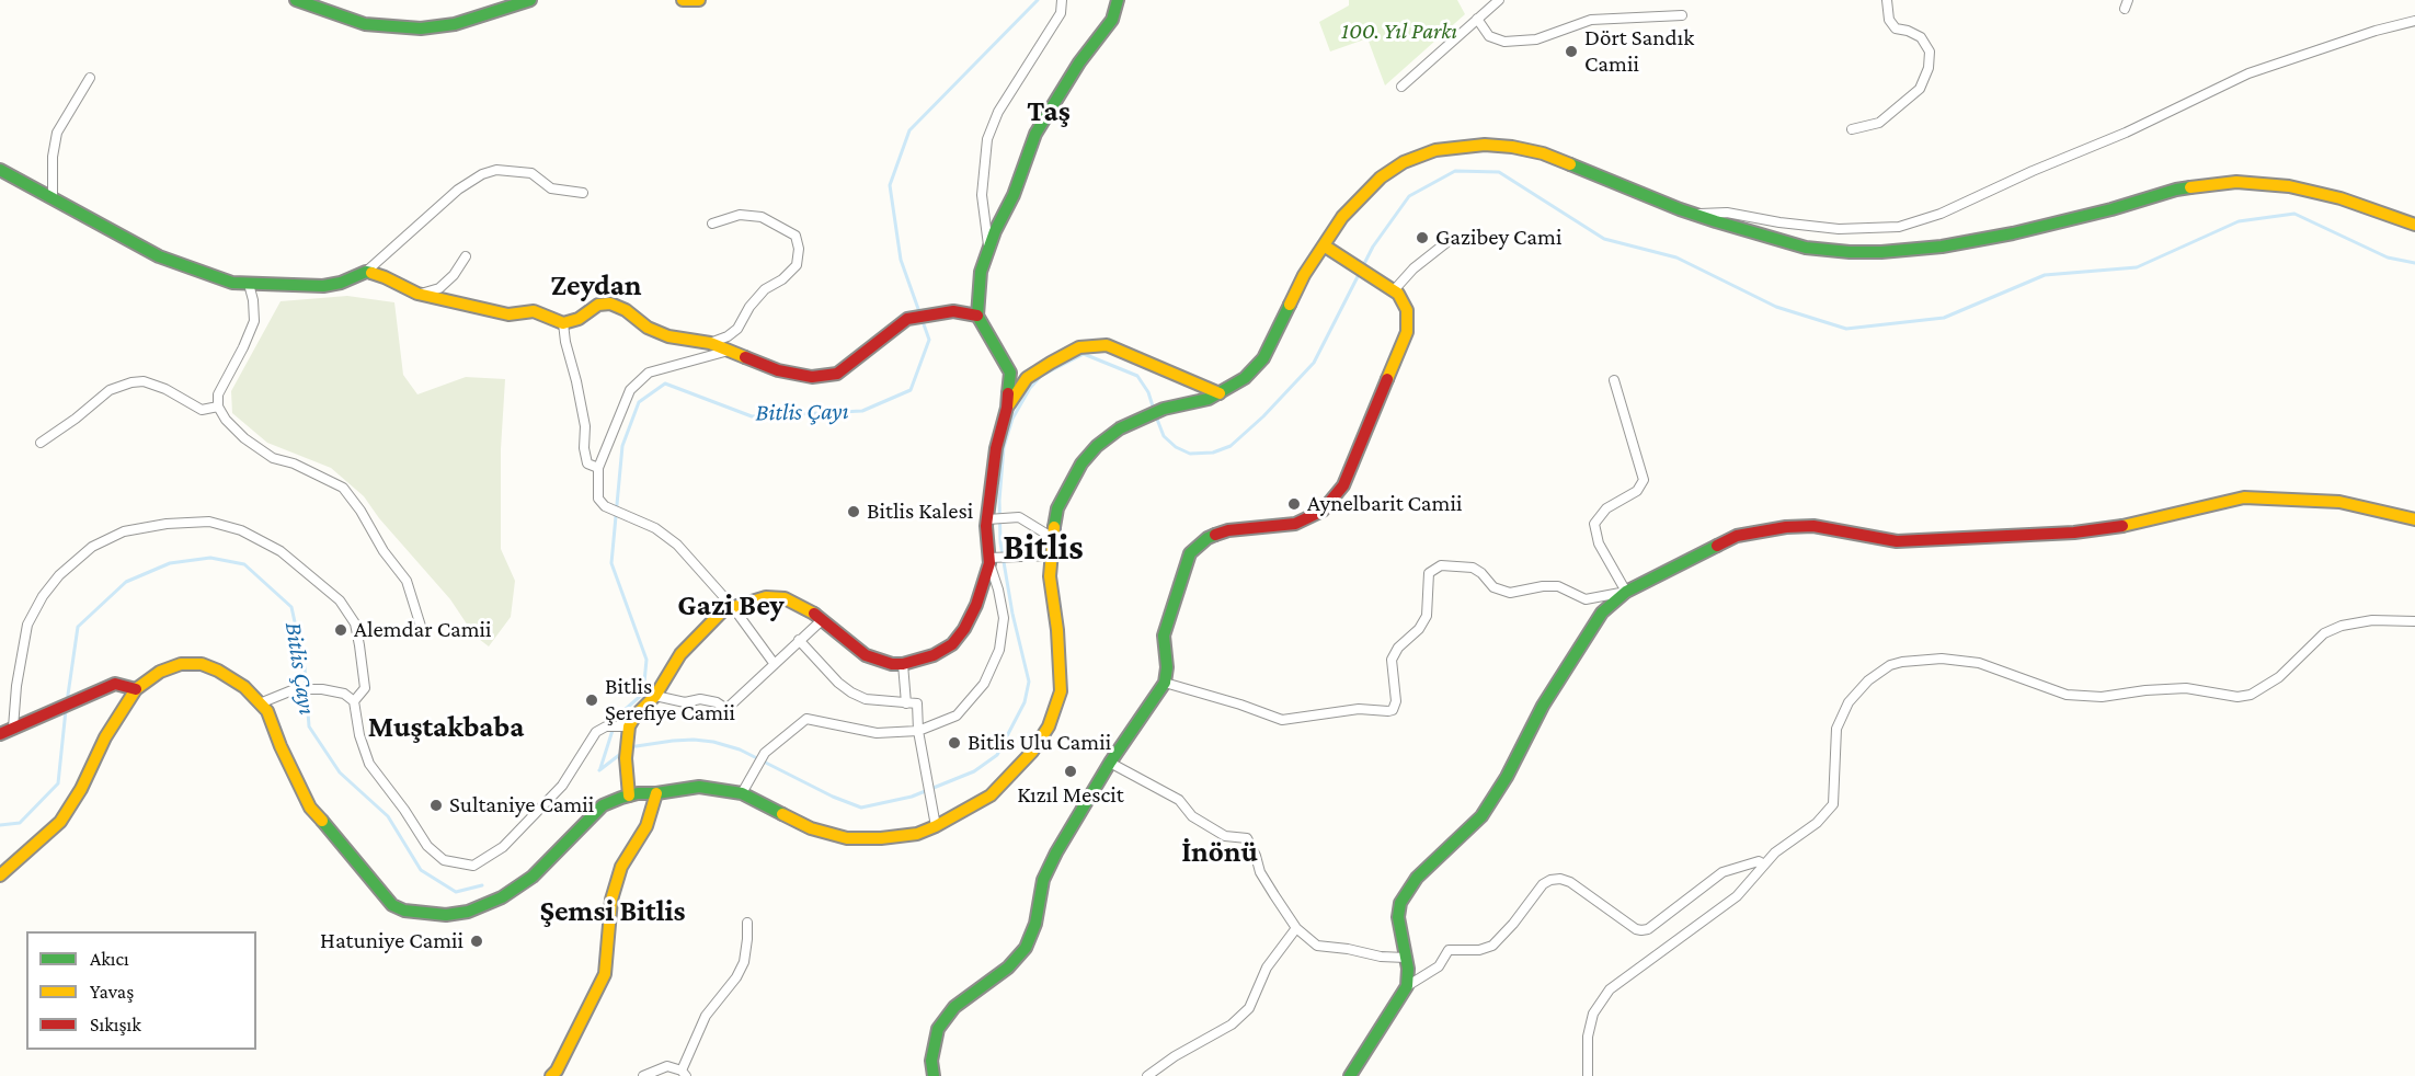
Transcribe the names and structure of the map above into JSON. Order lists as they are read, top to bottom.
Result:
{
  "districts": [
    "Taş",
    "Zeydan",
    "Bitlis",
    "Gazi Bey",
    "Muştakbaba",
    "İnönü",
    "Şemsi Bitlis"
  ],
  "water": ["Bitlis Çayı"],
  "parks": ["100. Yıl Parkı"],
  "places": [
    "Dört Sandık Camii",
    "Gazibey Cami",
    "Aynelbarit Camii",
    "Bitlis Kalesi",
    "Alemdar Camii",
    "Bitlis Şerefiye Camii",
    "Bitlis Ulu Camii",
    "Kızıl Mescit",
    "Sultaniye Camii",
    "Hatuniye Camii"
  ],
  "legend": ["Akıcı", "Yavaş", "Sıkışık"]
}
